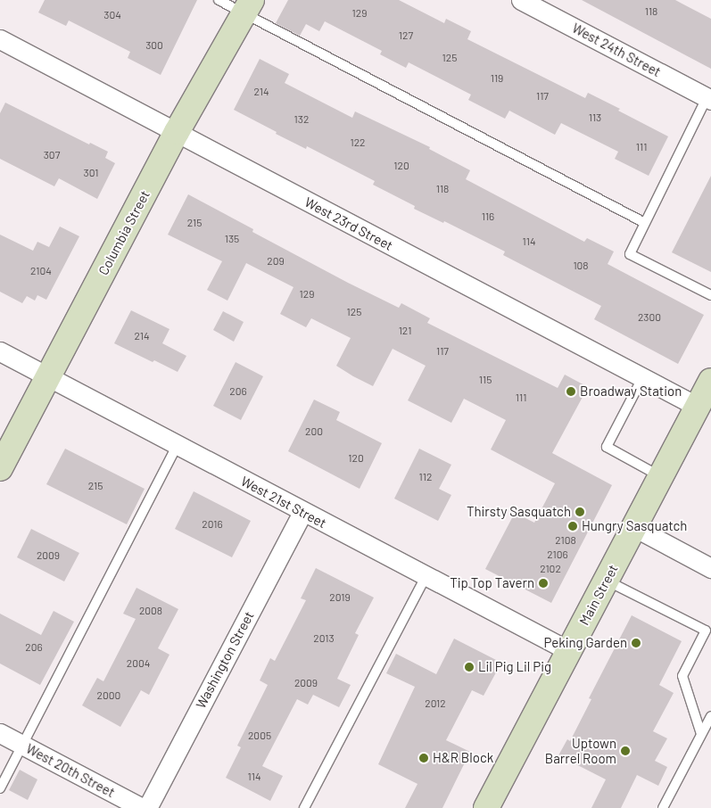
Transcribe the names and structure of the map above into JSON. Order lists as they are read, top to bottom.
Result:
{
  "streets": {
    "street": [
      "West 24th Street",
      "West 23rd Street",
      "Columbia Street",
      "West 21st Street",
      "Main Street",
      "Washington Street",
      "West 20th Street"
    ]
  },
  "crossings": [
    ["West 23rd Street", "Columbia Street"],
    ["West 23rd Street", "Main Street"],
    ["Columbia Street", "West 21st Street"],
    ["West 21st Street", "Main Street"],
    ["West 21st Street", "Washington Street"]
  ],
  "places": [
    "Broadway Station",
    "Thirsty Sasquatch",
    "Hungry Sasquatch",
    "Tip Top Tavern",
    "Peking Garden",
    "Lil Pig Lil Pig",
    "Uptown Barrel Room",
    "H&R Block"
  ],
  "house_numbers": [
    "118",
    "129",
    "304",
    "127",
    "300",
    "125",
    "119",
    "214",
    "117",
    "113",
    "132",
    "122",
    "111",
    "307",
    "120",
    "301",
    "118",
    "116",
    "215",
    "135",
    "114",
    "209",
    "108",
    "2104",
    "129",
    "125",
    "2300",
    "121",
    "214",
    "117",
    "115",
    "206",
    "111",
    "200",
    "120",
    "112",
    "215",
    "2016",
    "2108",
    "2106",
    "2009",
    "2102",
    "2019",
    "2008",
    "2013",
    "206",
    "2004",
    "2009",
    "2000",
    "2012",
    "2005",
    "114"
  ]
}
